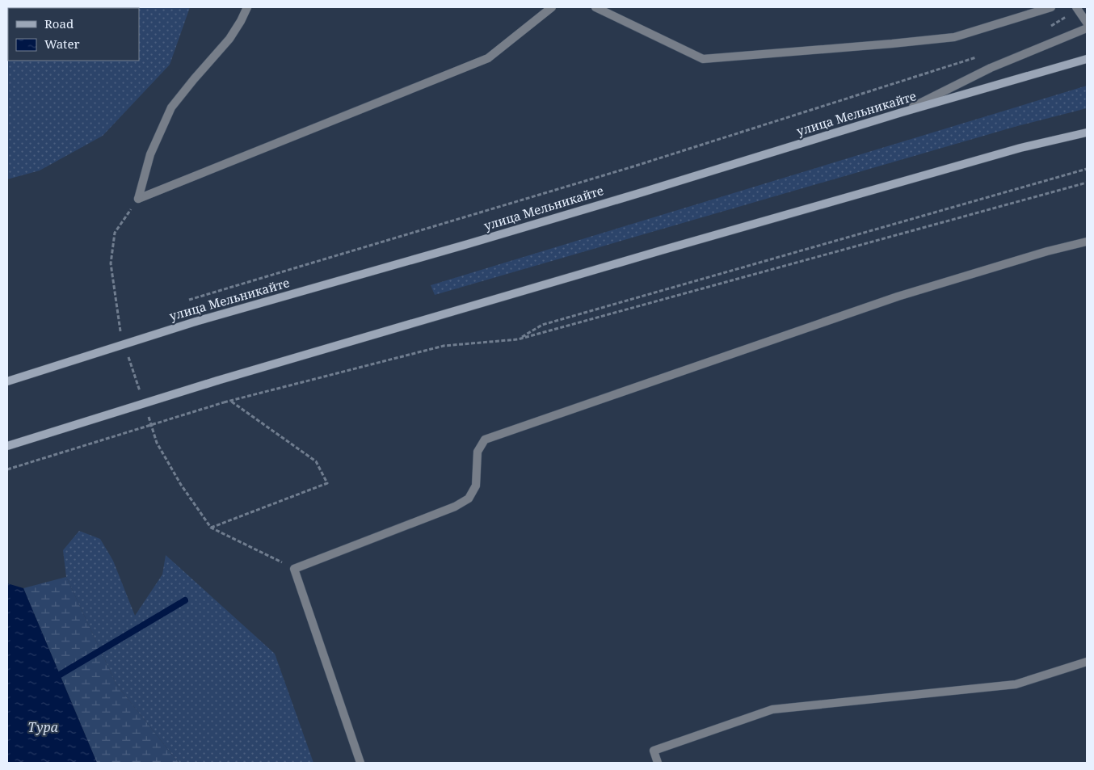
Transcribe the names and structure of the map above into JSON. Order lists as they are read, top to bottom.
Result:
{
  "streets": {
    "main road": ["улица Мельникайте"]
  },
  "water": ["Тура"],
  "legend": ["Road", "Water"]
}
